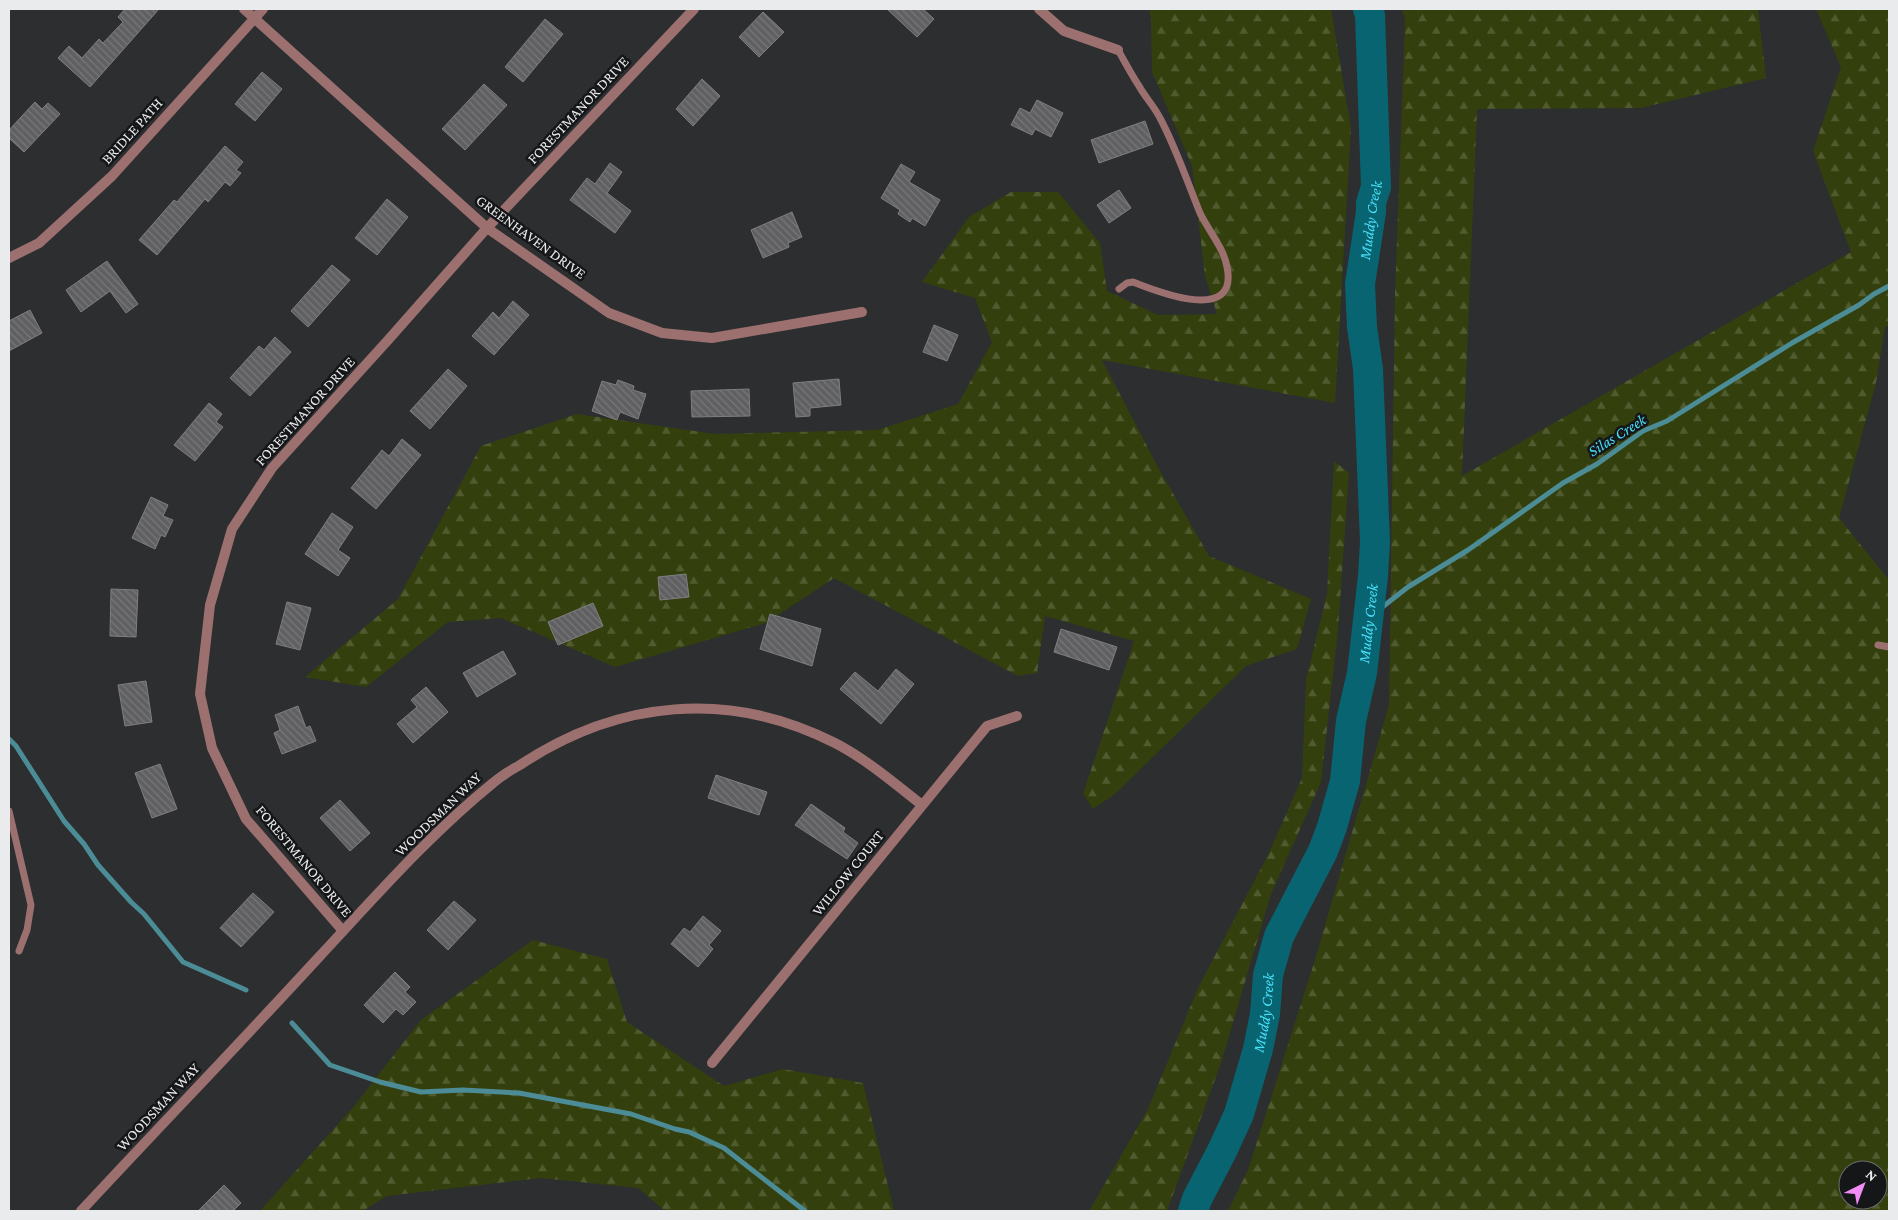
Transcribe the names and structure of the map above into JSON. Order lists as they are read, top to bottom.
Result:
{
  "streets": {
    "street": [
      "FORESTMANOR DRIVE",
      "BRIDLE PATH",
      "GREENHAVEN DRIVE",
      "WOODSMAN WAY",
      "WILLOW COURT"
    ]
  },
  "crossings": [
    ["FORESTMANOR DRIVE", "GREENHAVEN DRIVE"],
    ["FORESTMANOR DRIVE", "WOODSMAN WAY"],
    ["BRIDLE PATH", "GREENHAVEN DRIVE"],
    ["WOODSMAN WAY", "WILLOW COURT"]
  ],
  "water": ["Muddy Creek", "Silas Creek"],
  "north": "top right"
}
